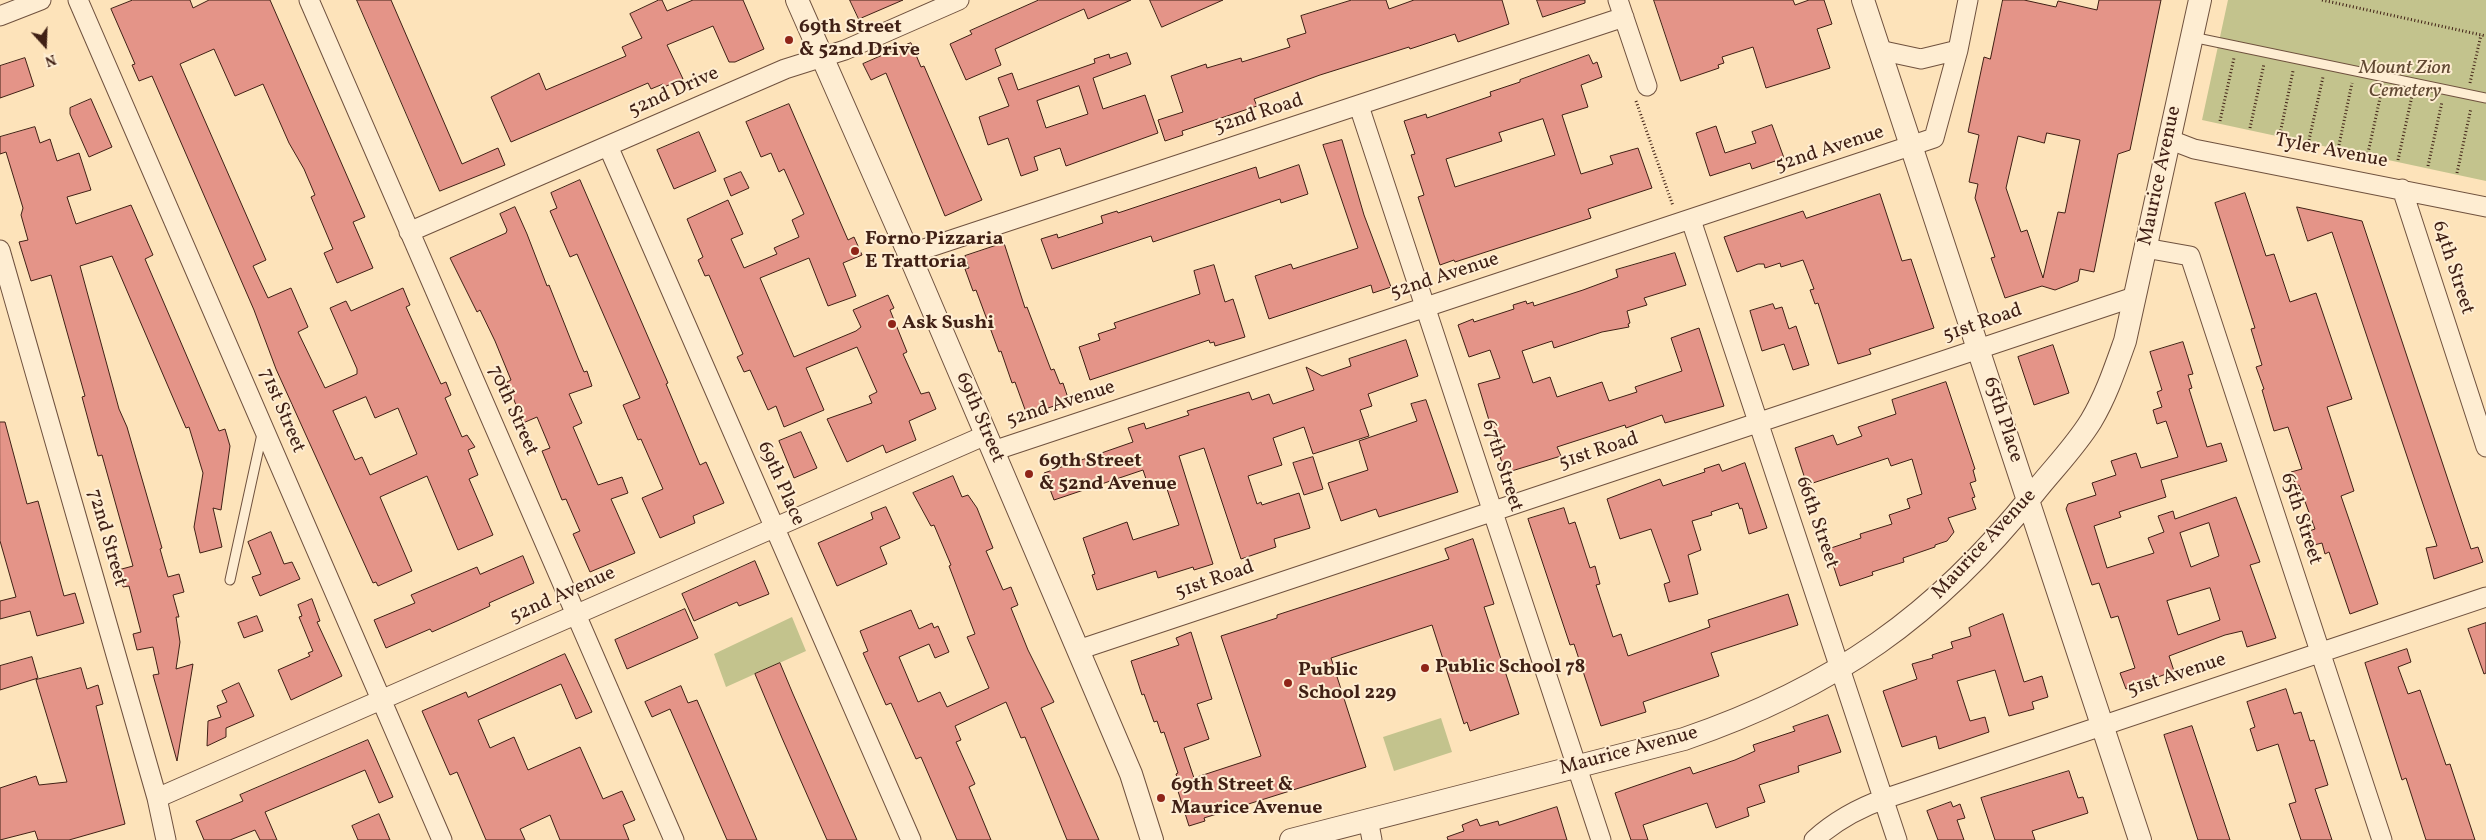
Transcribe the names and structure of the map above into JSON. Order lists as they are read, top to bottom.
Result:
{
  "streets": {
    "street": [
      "52nd Drive",
      "52nd Road",
      "52nd Avenue",
      "Tyler Avenue",
      "Maurice Avenue",
      "64th Street",
      "51st Road",
      "71st Street",
      "70th Street",
      "69th Street",
      "65th Place",
      "67th Street",
      "69th Place",
      "65th Street",
      "66th Street",
      "72nd Street",
      "51st Avenue"
    ]
  },
  "crossings": [
    ["52nd Drive", "70th Street"],
    ["52nd Drive", "69th Street"],
    ["52nd Drive", "69th Place"],
    ["52nd Road", "69th Street"],
    ["52nd Road", "67th Street"],
    ["52nd Avenue", "71st Street"],
    ["52nd Avenue", "70th Street"],
    ["52nd Avenue", "69th Street"],
    ["52nd Avenue", "65th Place"],
    ["52nd Avenue", "67th Street"],
    ["52nd Avenue", "69th Place"],
    ["52nd Avenue", "66th Street"],
    ["52nd Avenue", "72nd Street"],
    ["Tyler Avenue", "Maurice Avenue"],
    ["Tyler Avenue", "64th Street"],
    ["Maurice Avenue", "51st Road"],
    ["Maurice Avenue", "65th Place"],
    ["Maurice Avenue", "67th Street"],
    ["Maurice Avenue", "65th Street"],
    ["Maurice Avenue", "66th Street"],
    ["51st Road", "69th Street"],
    ["51st Road", "65th Place"],
    ["51st Road", "67th Street"],
    ["51st Road", "66th Street"],
    ["65th Place", "51st Avenue"],
    ["65th Street", "51st Avenue"],
    ["66th Street", "51st Avenue"]
  ],
  "parks": ["Mount Zion Cemetery"],
  "places": [
    "69th Street & 52nd Drive",
    "Forno Pizzaria E Trattoria",
    "Ask Sushi",
    "69th Street & 52nd Avenue",
    "Public School 78",
    "Public School 229",
    "69th Street & Maurice Avenue"
  ],
  "north": "bottom"
}
